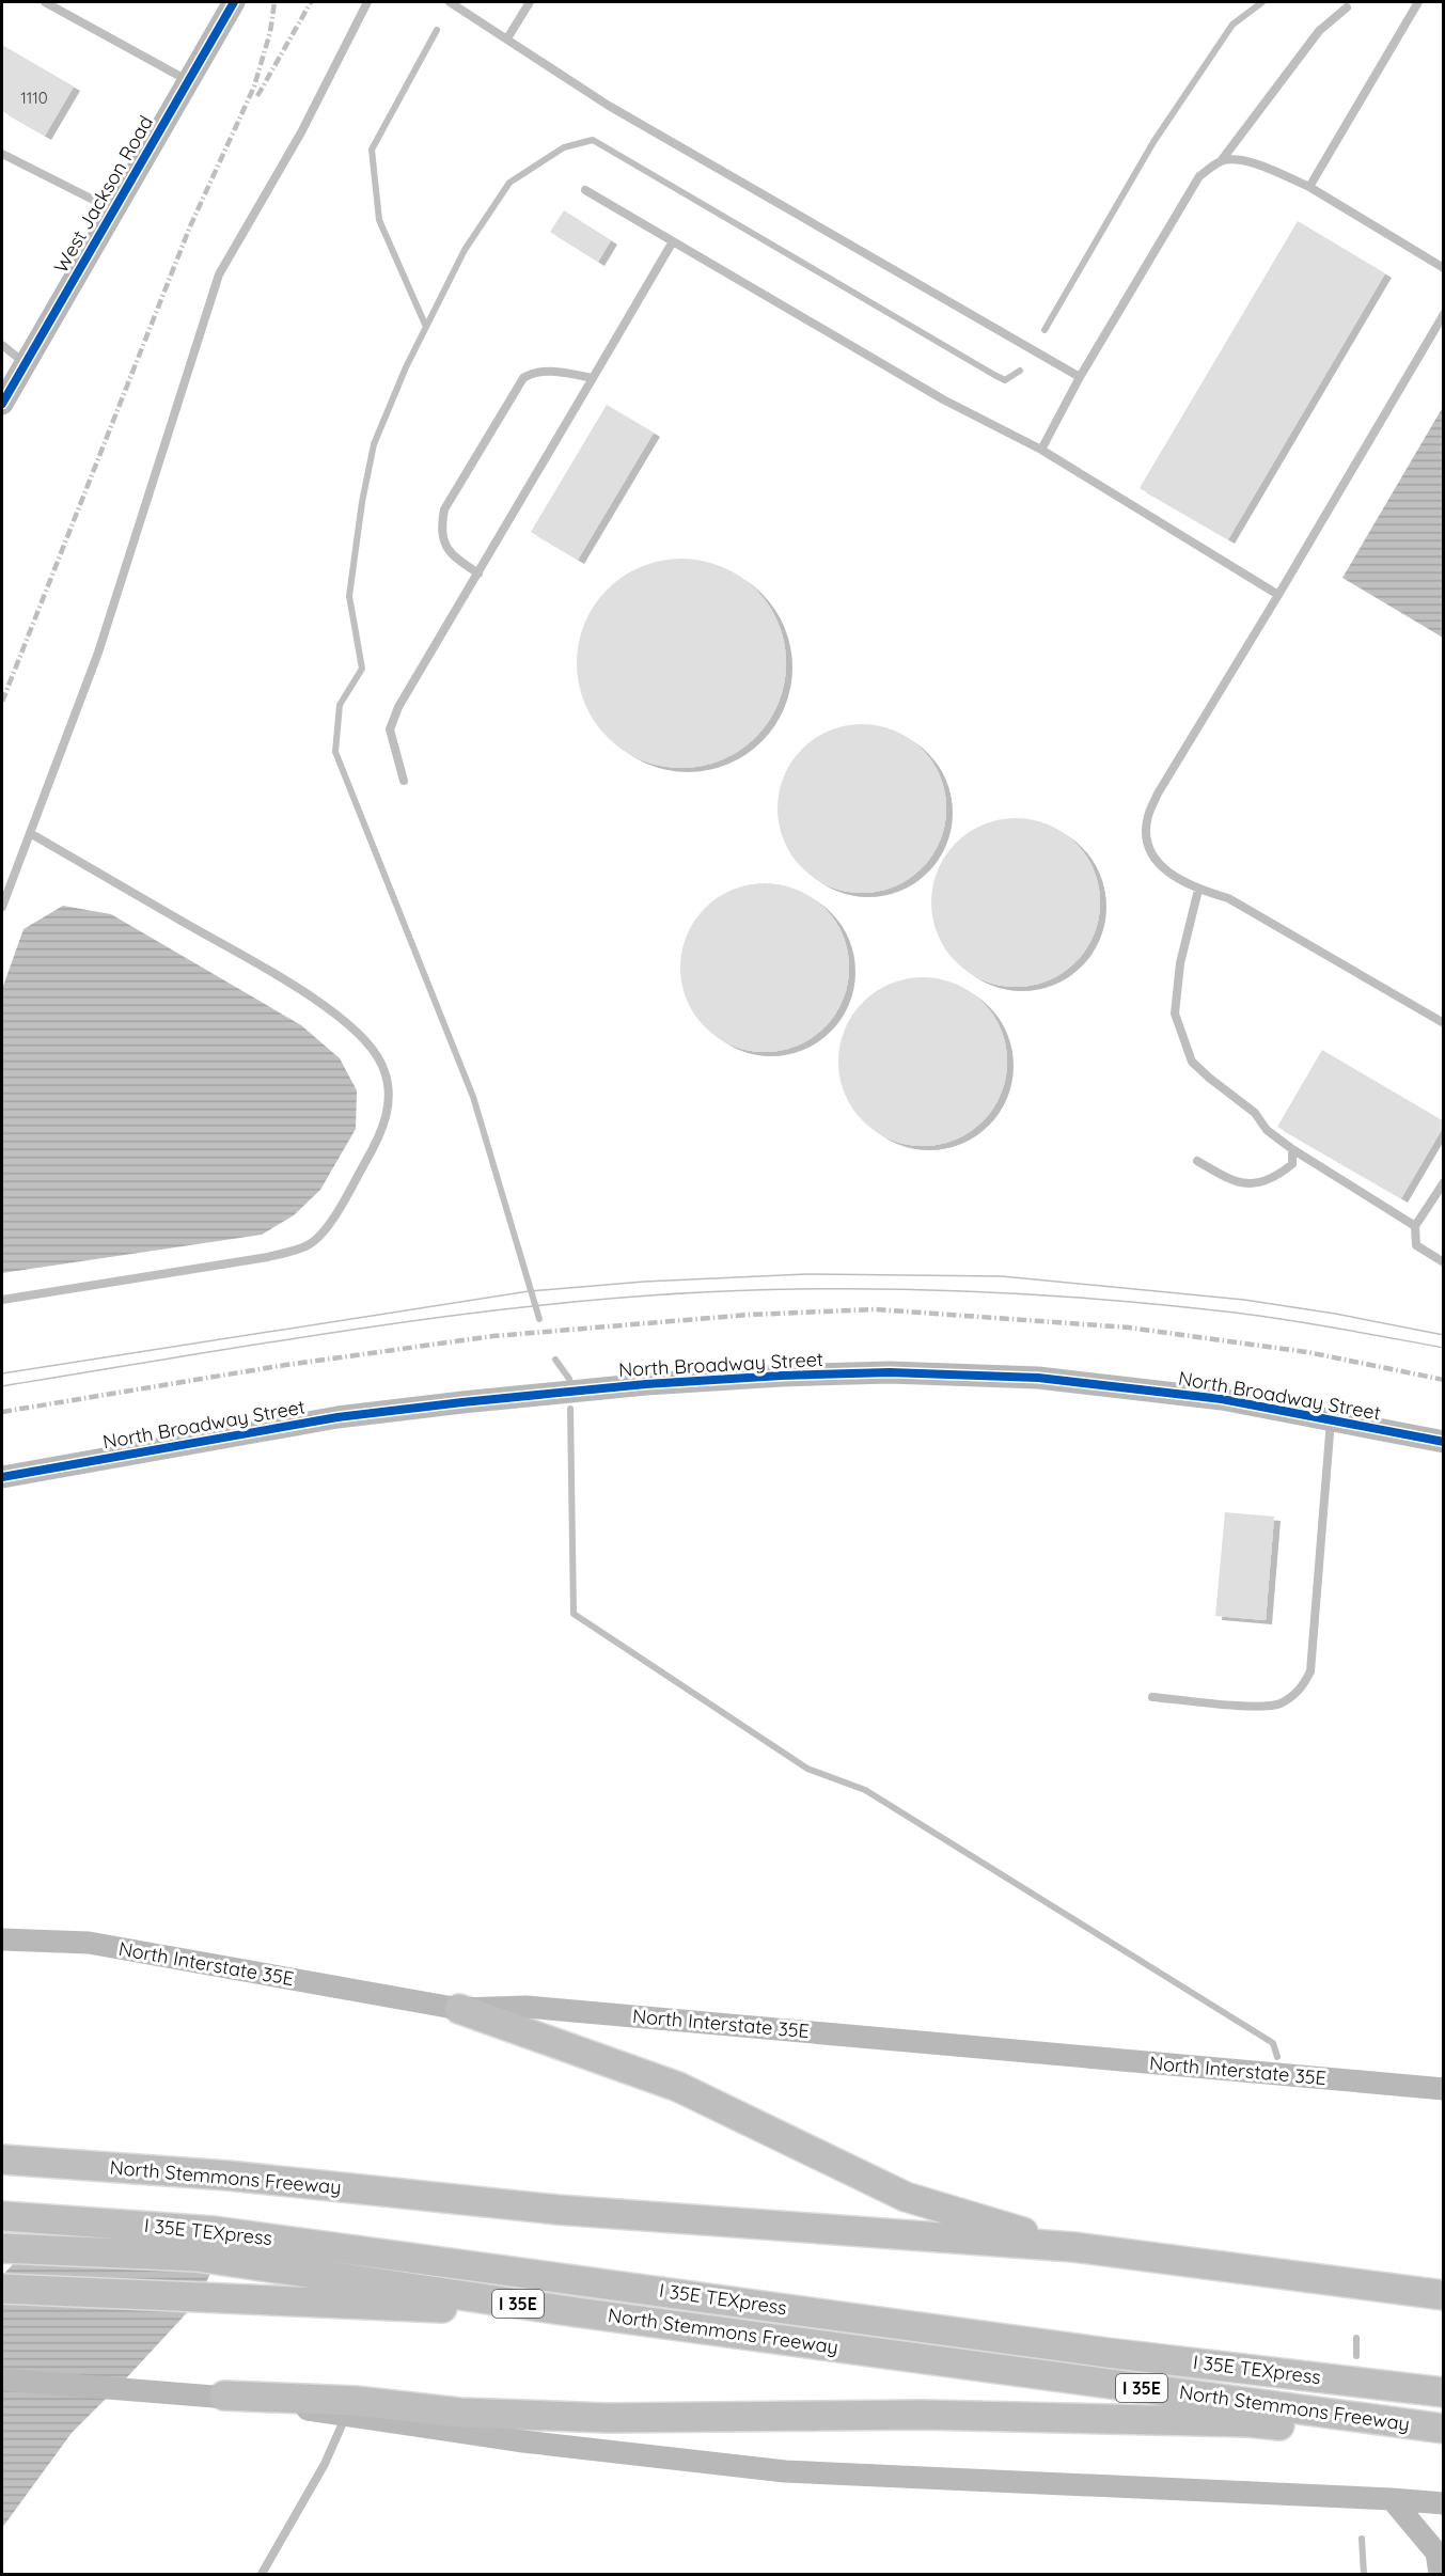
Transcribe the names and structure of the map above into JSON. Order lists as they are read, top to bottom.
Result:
{
  "streets": {
    "highway": ["North Stemmons Freeway", "I 35E TEXpress", "I 35E"],
    "main road": ["West Jackson Road", "North Broadway Street", "North Interstate 35E"]
  },
  "house_numbers": ["1110"]
}
